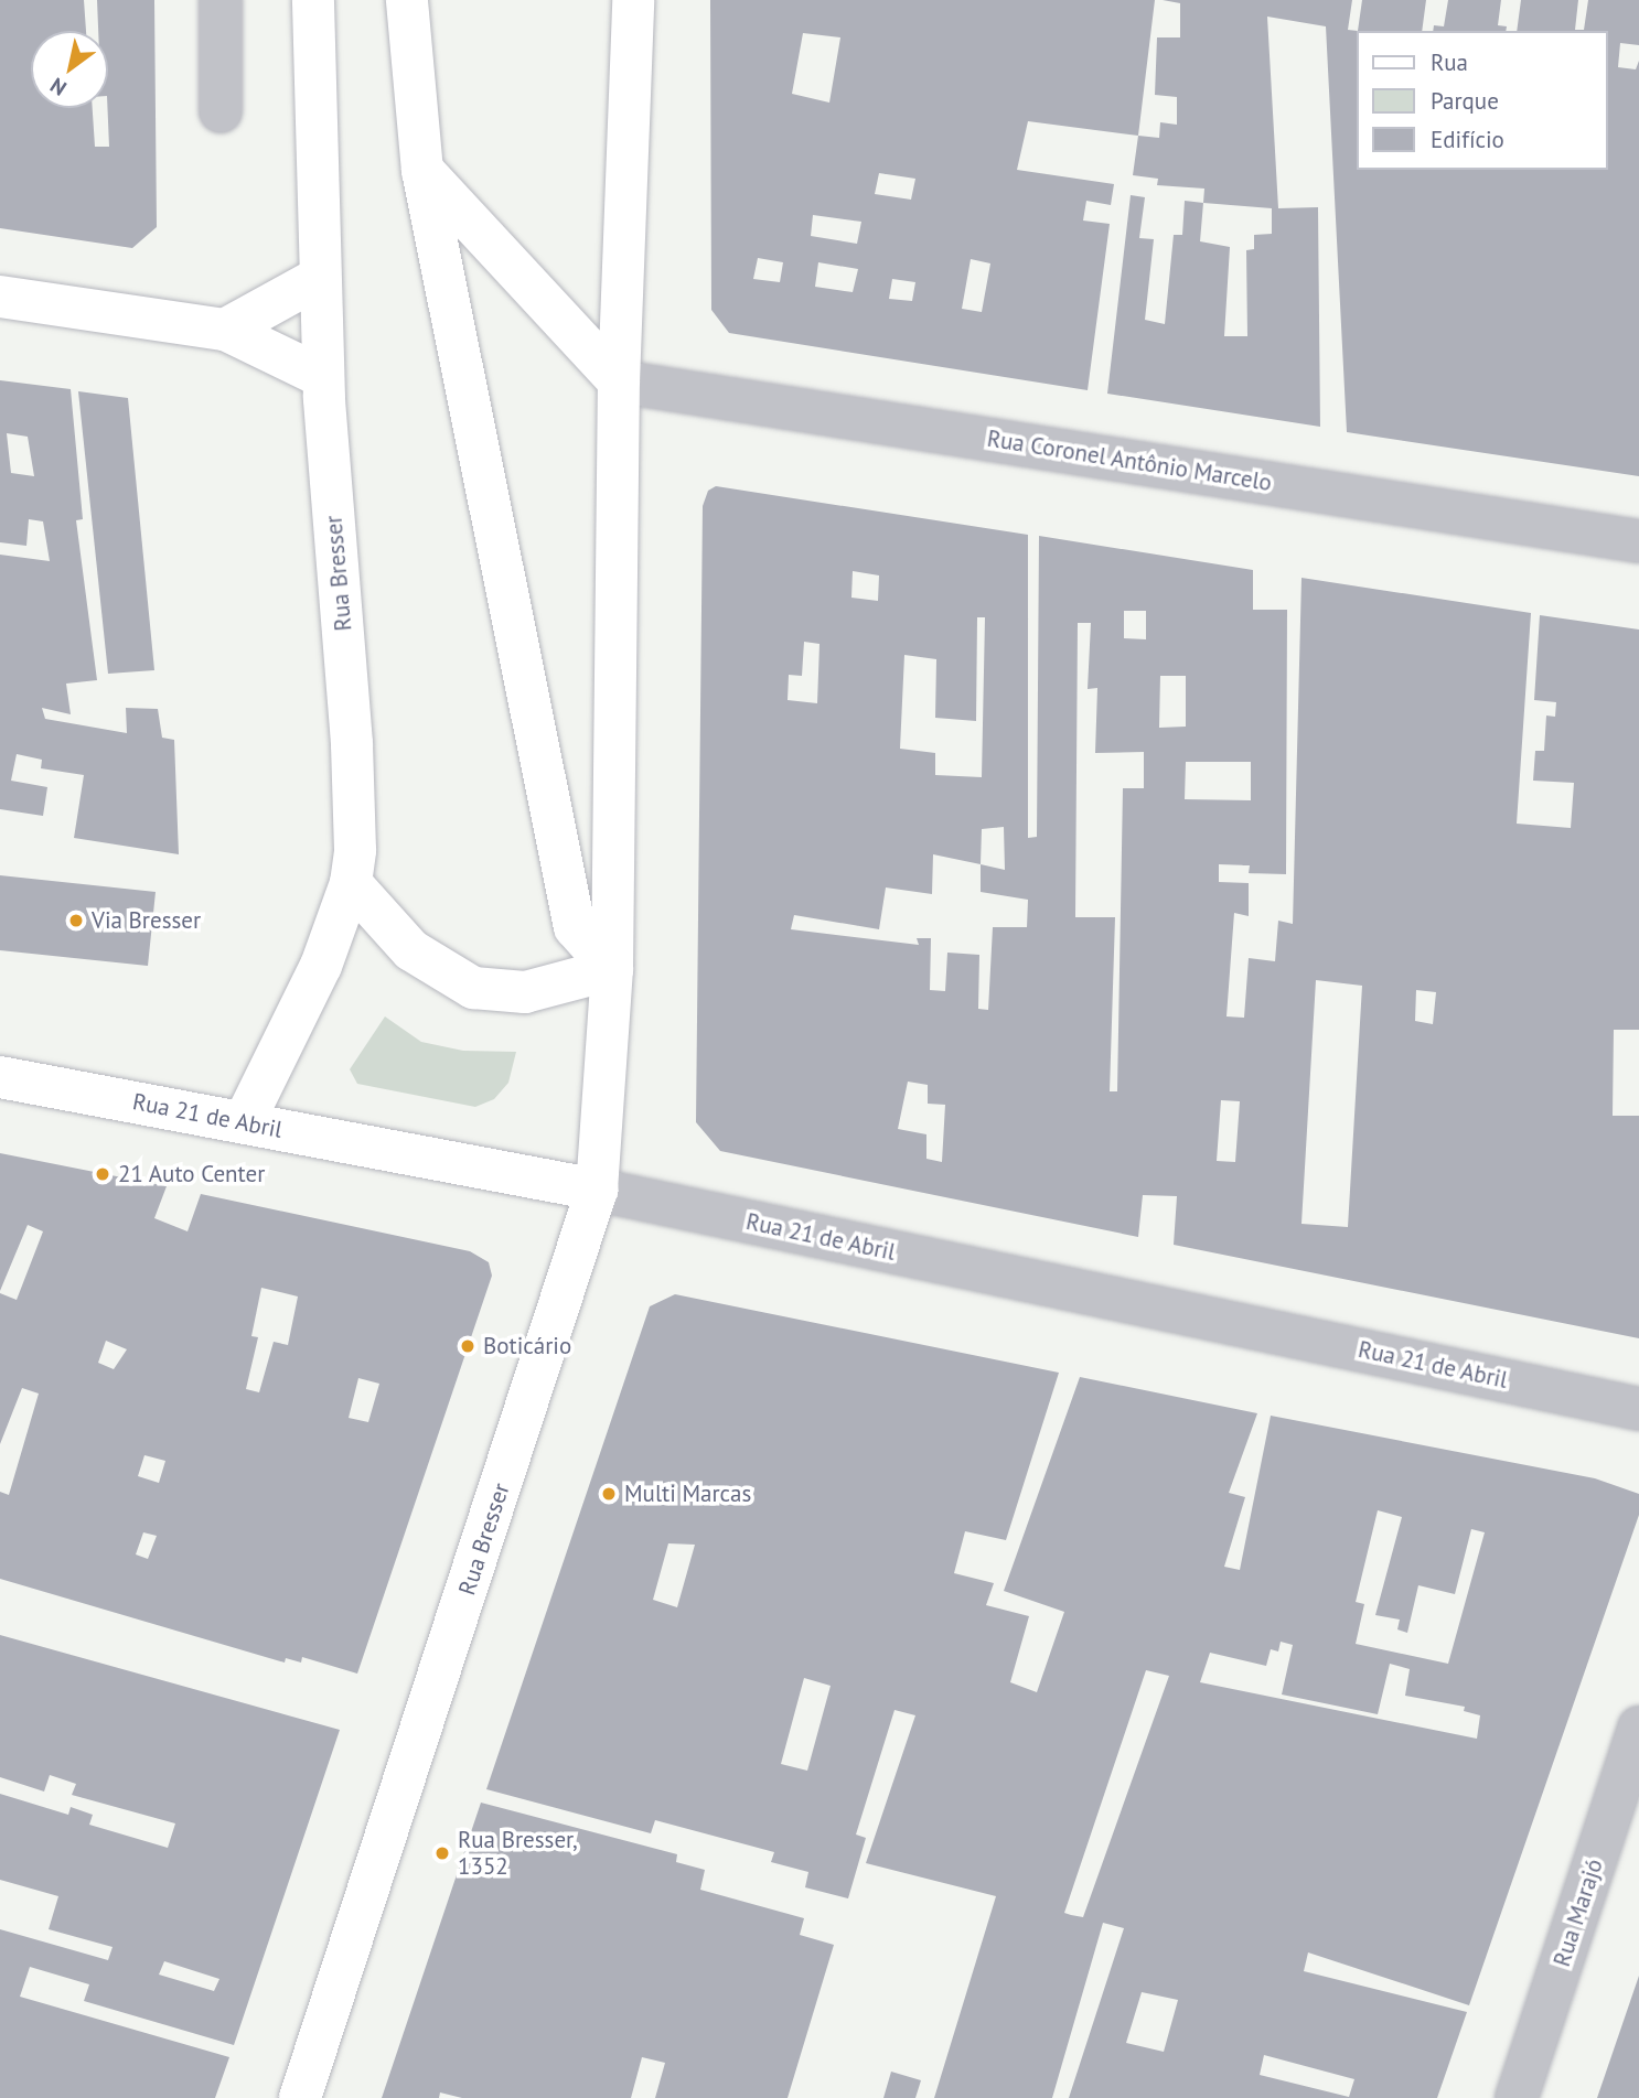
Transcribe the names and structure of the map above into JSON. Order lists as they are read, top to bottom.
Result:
{
  "streets": {
    "main road": ["Rua Bresser", "Rua 21 de Abril"],
    "street": ["Rua Coronel Antônio Marcelo", "Rua Marajó"]
  },
  "crossings": [
    ["Rua Coronel Antônio Marcelo", "Rua Bresser"],
    ["Rua Bresser", "Rua 21 de Abril"]
  ],
  "places": [
    "Via Bresser",
    "21 Auto Center",
    "Boticário",
    "Multi Marcas",
    "Rua Bresser, 1352"
  ],
  "legend": ["Rua", "Parque", "Edifício"],
  "north": "bottom left"
}
